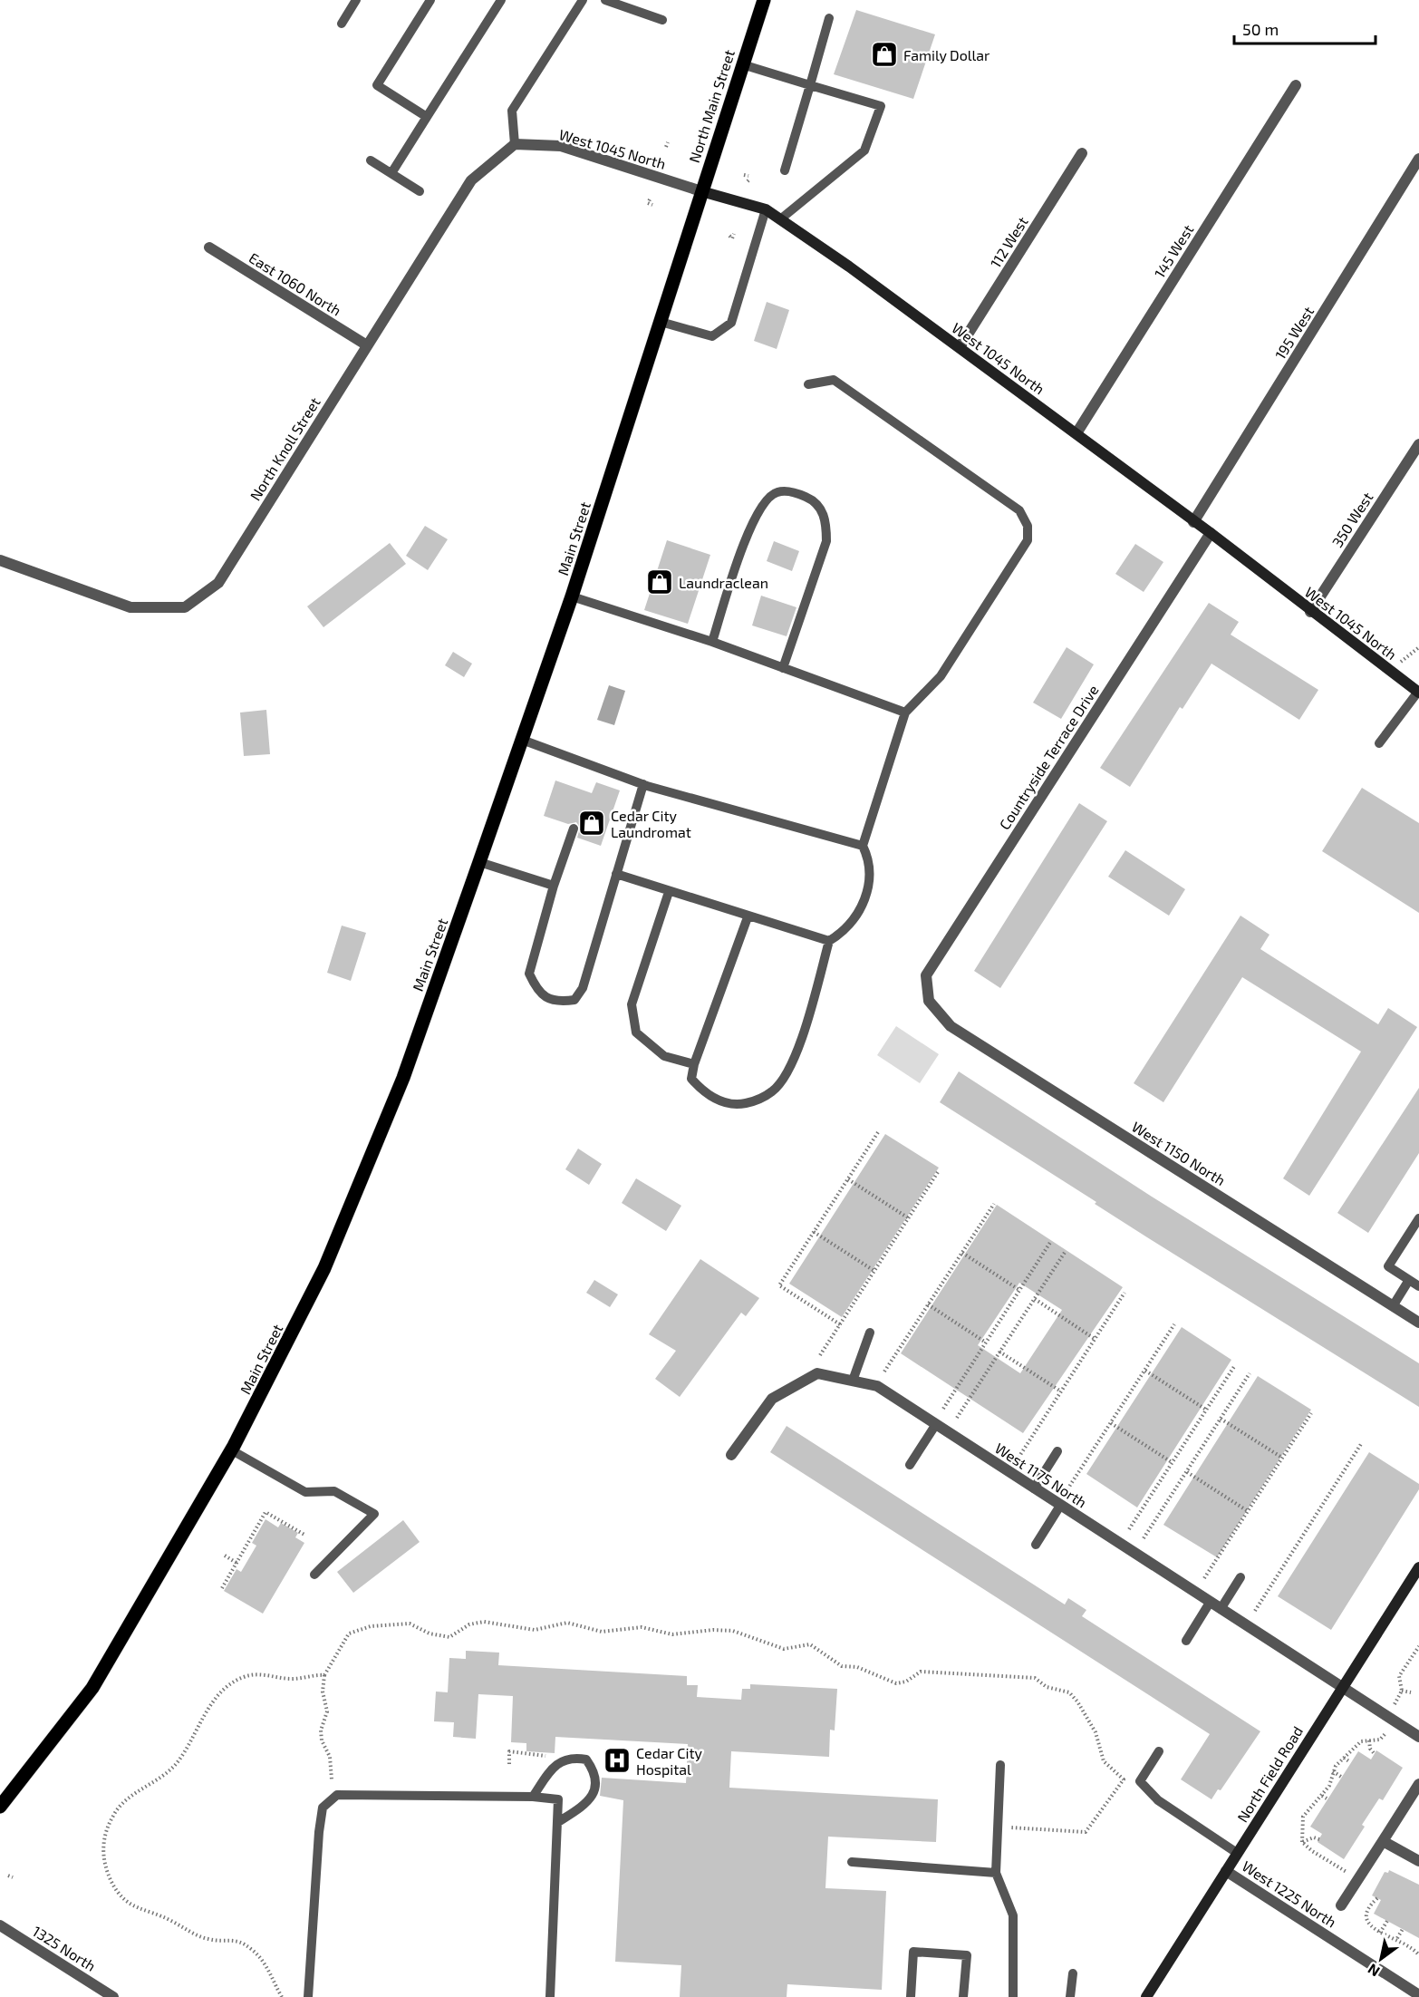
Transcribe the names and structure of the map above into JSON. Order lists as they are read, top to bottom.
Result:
{
  "streets": {
    "main road": [
      "North Main Street",
      "West 1045 North",
      "Main Street",
      "North Field Road"
    ],
    "street": [
      "112 West",
      "145 West",
      "East 1060 North",
      "195 West",
      "North Knoll Street",
      "350 West",
      "Countryside Terrace Drive",
      "West 1150 North",
      "West 1175 North",
      "West 1225 North",
      "1325 North"
    ]
  },
  "crossings": [
    ["North Main Street", "West 1045 North"],
    ["North Main Street", "Main Street"],
    ["West 1045 North", "112 West"],
    ["West 1045 North", "145 West"],
    ["West 1045 North", "195 West"],
    ["West 1045 North", "North Knoll Street"],
    ["West 1045 North", "350 West"],
    ["West 1045 North", "Main Street"],
    ["West 1045 North", "Countryside Terrace Drive"],
    ["East 1060 North", "North Knoll Street"],
    ["Countryside Terrace Drive", "West 1150 North"],
    ["West 1175 North", "North Field Road"],
    ["North Field Road", "West 1225 North"]
  ],
  "places": {
    "shop": ["Family Dollar", "Laundraclean", "Cedar City Laundromat"],
    "hospital": ["Cedar City Hospital"]
  },
  "scale_bar": "50 m",
  "north": "bottom left"
}
